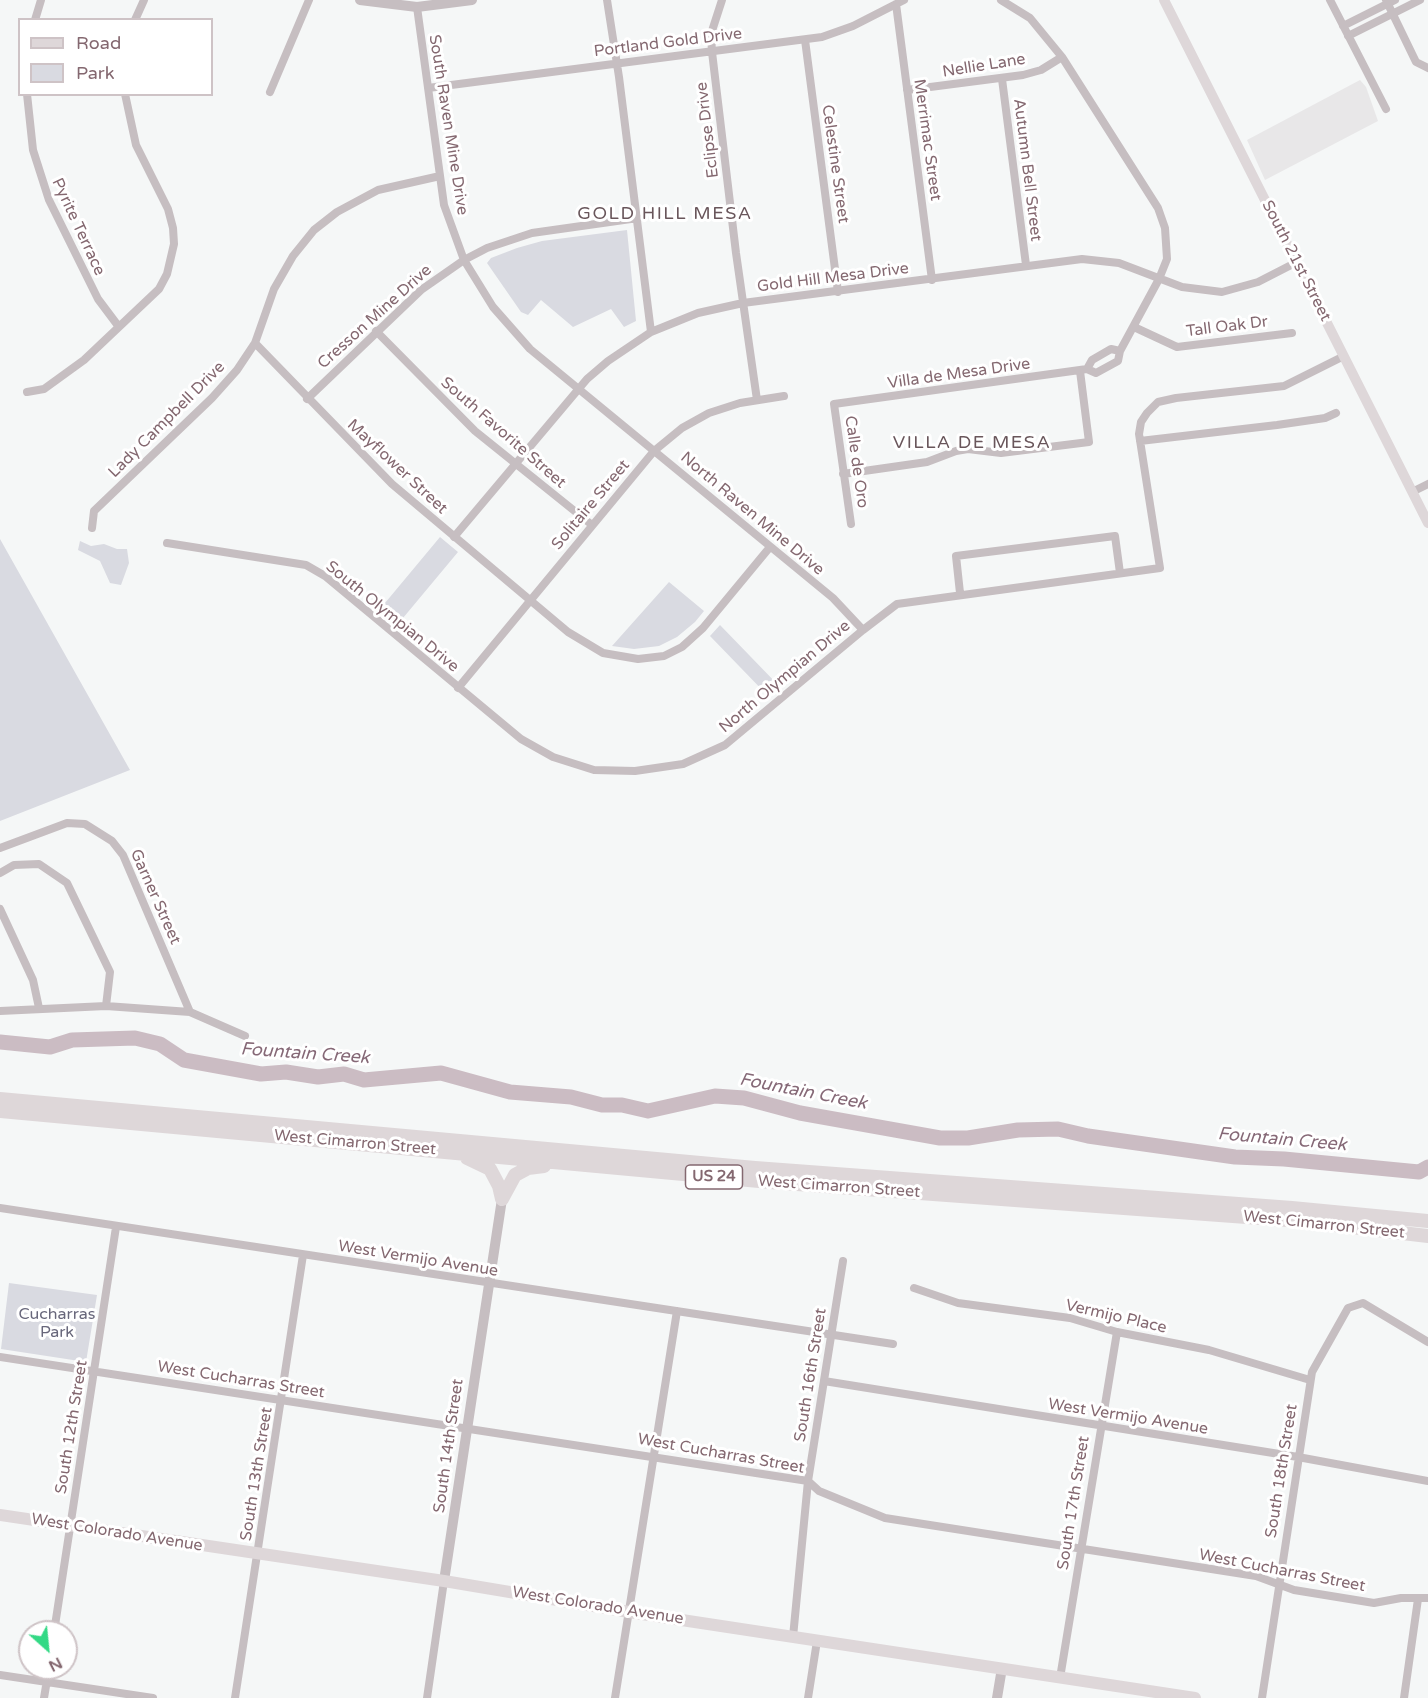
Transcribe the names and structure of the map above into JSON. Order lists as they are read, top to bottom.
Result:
{
  "streets": {
    "highway": ["West Cimarron Street", "US 24"],
    "main road": ["South 21st Street", "West Colorado Avenue"],
    "street": [
      "Portland Gold Drive",
      "Nellie Lane",
      "South Raven Mine Drive",
      "Eclipse Drive",
      "Merrimac Street",
      "Celestine Street",
      "Autumn Bell Street",
      "Pyrite Terrace",
      "Gold Hill Mesa Drive",
      "Cresson Mine Drive",
      "Tall Oak Dr",
      "Villa de Mesa Drive",
      "Lady Campbell Drive",
      "South Favorite Street",
      "Calle de Oro",
      "Mayflower Street",
      "Solitaire Street",
      "North Raven Mine Drive",
      "South Olympian Drive",
      "North Olympian Drive",
      "Garner Street",
      "West Vermijo Avenue",
      "Vermijo Place",
      "South 16th Street",
      "West Cucharras Street",
      "South 12th Street",
      "South 14th Street",
      "South 18th Street",
      "South 13th Street",
      "South 17th Street"
    ]
  },
  "crossings": [
    ["Portland Gold Drive", "South Raven Mine Drive"],
    ["Portland Gold Drive", "Eclipse Drive"],
    ["Portland Gold Drive", "Merrimac Street"],
    ["Portland Gold Drive", "Celestine Street"],
    ["Nellie Lane", "Merrimac Street"],
    ["Nellie Lane", "Autumn Bell Street"],
    ["South Raven Mine Drive", "Gold Hill Mesa Drive"],
    ["South Raven Mine Drive", "Cresson Mine Drive"],
    ["South Raven Mine Drive", "Lady Campbell Drive"],
    ["South Raven Mine Drive", "Solitaire Street"],
    ["South Raven Mine Drive", "North Raven Mine Drive"],
    ["Eclipse Drive", "Gold Hill Mesa Drive"],
    ["Eclipse Drive", "Solitaire Street"],
    ["Merrimac Street", "Gold Hill Mesa Drive"],
    ["Celestine Street", "Gold Hill Mesa Drive"],
    ["Autumn Bell Street", "Gold Hill Mesa Drive"],
    ["South 21st Street", "Gold Hill Mesa Drive"],
    ["Gold Hill Mesa Drive", "Villa de Mesa Drive"],
    ["Gold Hill Mesa Drive", "South Favorite Street"],
    ["Gold Hill Mesa Drive", "Mayflower Street"],
    ["Cresson Mine Drive", "South Favorite Street"],
    ["Cresson Mine Drive", "Mayflower Street"],
    ["Tall Oak Dr", "Villa de Mesa Drive"],
    ["Villa de Mesa Drive", "Calle de Oro"],
    ["Lady Campbell Drive", "Mayflower Street"],
    ["South Favorite Street", "Solitaire Street"],
    ["Mayflower Street", "Solitaire Street"],
    ["Mayflower Street", "North Raven Mine Drive"],
    ["Solitaire Street", "North Raven Mine Drive"],
    ["Solitaire Street", "South Olympian Drive"],
    ["Solitaire Street", "North Olympian Drive"],
    ["North Raven Mine Drive", "North Olympian Drive"],
    ["South Olympian Drive", "North Olympian Drive"],
    ["West Vermijo Avenue", "South 16th Street"],
    ["West Vermijo Avenue", "South 12th Street"],
    ["West Vermijo Avenue", "South 14th Street"],
    ["West Vermijo Avenue", "South 18th Street"],
    ["West Vermijo Avenue", "South 13th Street"],
    ["West Vermijo Avenue", "South 17th Street"],
    ["Vermijo Place", "South 18th Street"],
    ["Vermijo Place", "South 17th Street"],
    ["South 16th Street", "West Cucharras Street"],
    ["South 16th Street", "West Colorado Avenue"],
    ["West Cucharras Street", "South 12th Street"],
    ["West Cucharras Street", "South 14th Street"],
    ["West Cucharras Street", "South 18th Street"],
    ["West Cucharras Street", "South 13th Street"],
    ["West Cucharras Street", "South 17th Street"],
    ["South 12th Street", "West Colorado Avenue"],
    ["South 14th Street", "West Colorado Avenue"],
    ["South 13th Street", "West Colorado Avenue"],
    ["South 17th Street", "West Colorado Avenue"]
  ],
  "districts": ["GOLD HILL MESA", "VILLA DE MESA"],
  "water": ["Fountain Creek"],
  "parks": ["Cucharras Park"],
  "legend": ["Road", "Park"],
  "north": "bottom right"
}
